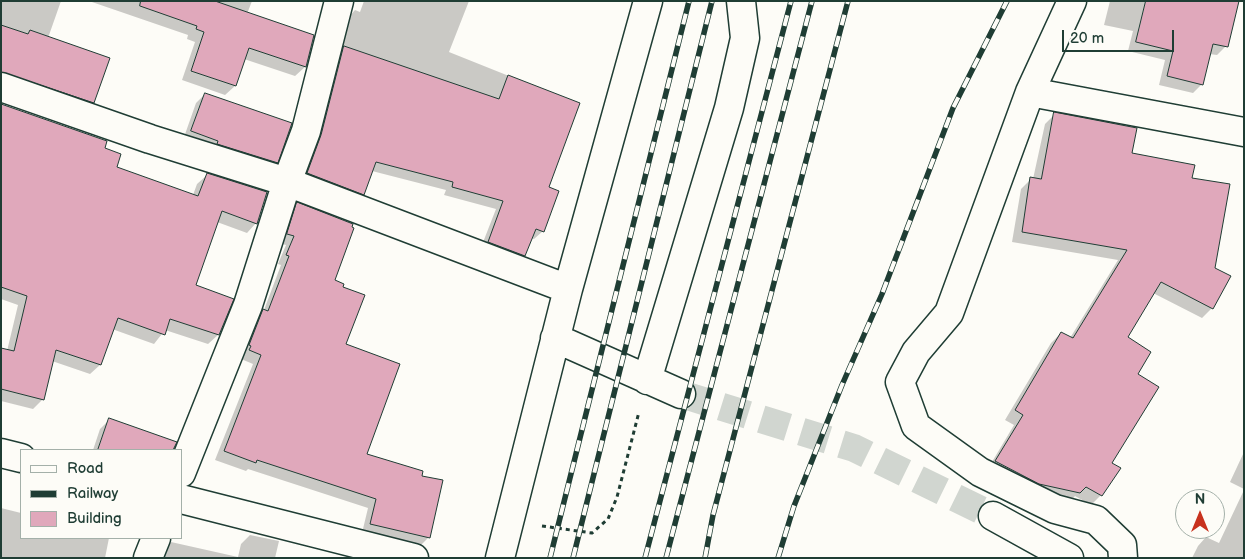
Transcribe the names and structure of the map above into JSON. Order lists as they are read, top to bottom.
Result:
{
  "legend": ["Road", "Railway", "Building"],
  "scale_bar": "20 m",
  "north": "top"
}
